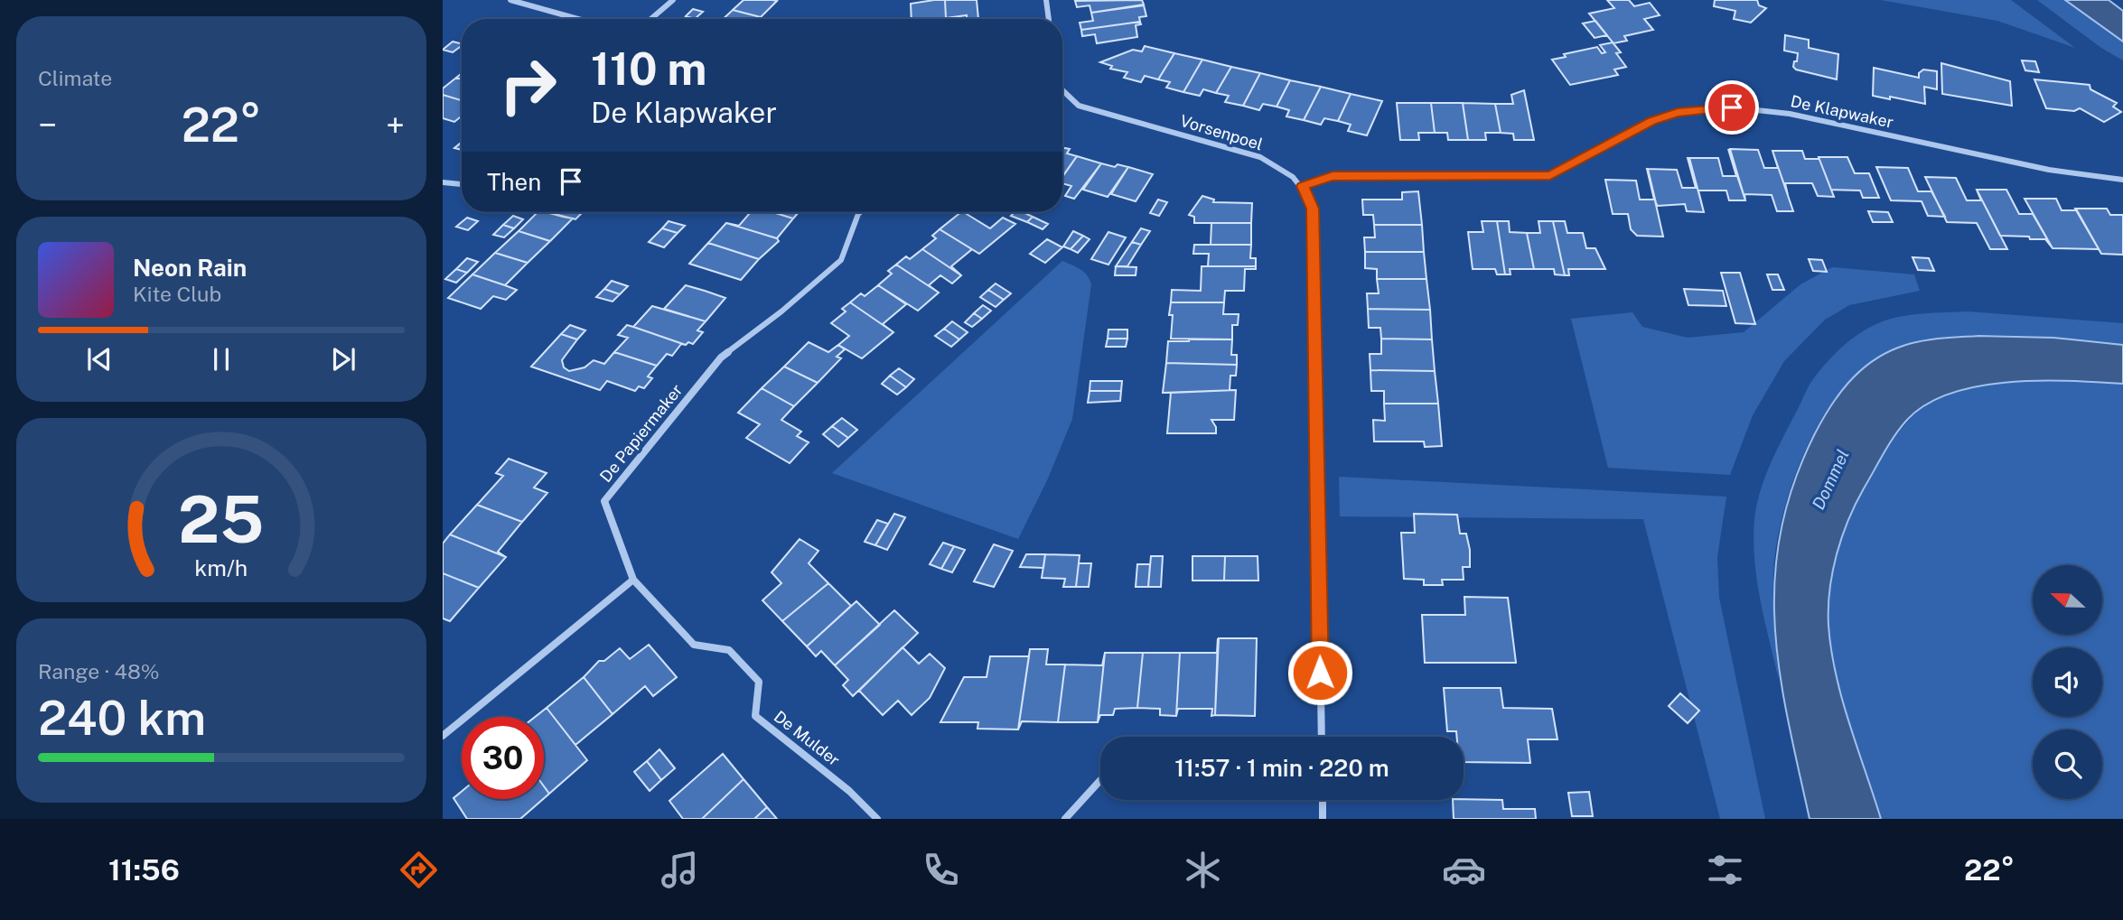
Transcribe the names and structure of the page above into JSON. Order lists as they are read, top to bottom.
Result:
{
  "streets": {
    "street": [
      "De Klapwaker",
      "Vorsenpoel",
      "De Papiermaker",
      "De Mulder"
    ]
  },
  "crossings": [
    ["De Klapwaker", "Vorsenpoel"],
    ["De Papiermaker", "De Mulder"]
  ],
  "water": ["Dommel"],
  "north": "left",
  "page": {
    "tile": [
      "Climate",
      ["Range · 48%", "240 km"]
    ],
    "turn": ["110 m", "De Klapwaker"],
    "heat": ["−", "22°", "+"],
    "then": "Then",
    "song": ["Neon Rain", "Kite Club"],
    "limit": "30",
    "trip": "11:57 · 1 min · 220 m",
    "tabs": ["11:56", "22°"],
    "gauge": ["25", "km/h"]
  }
}
